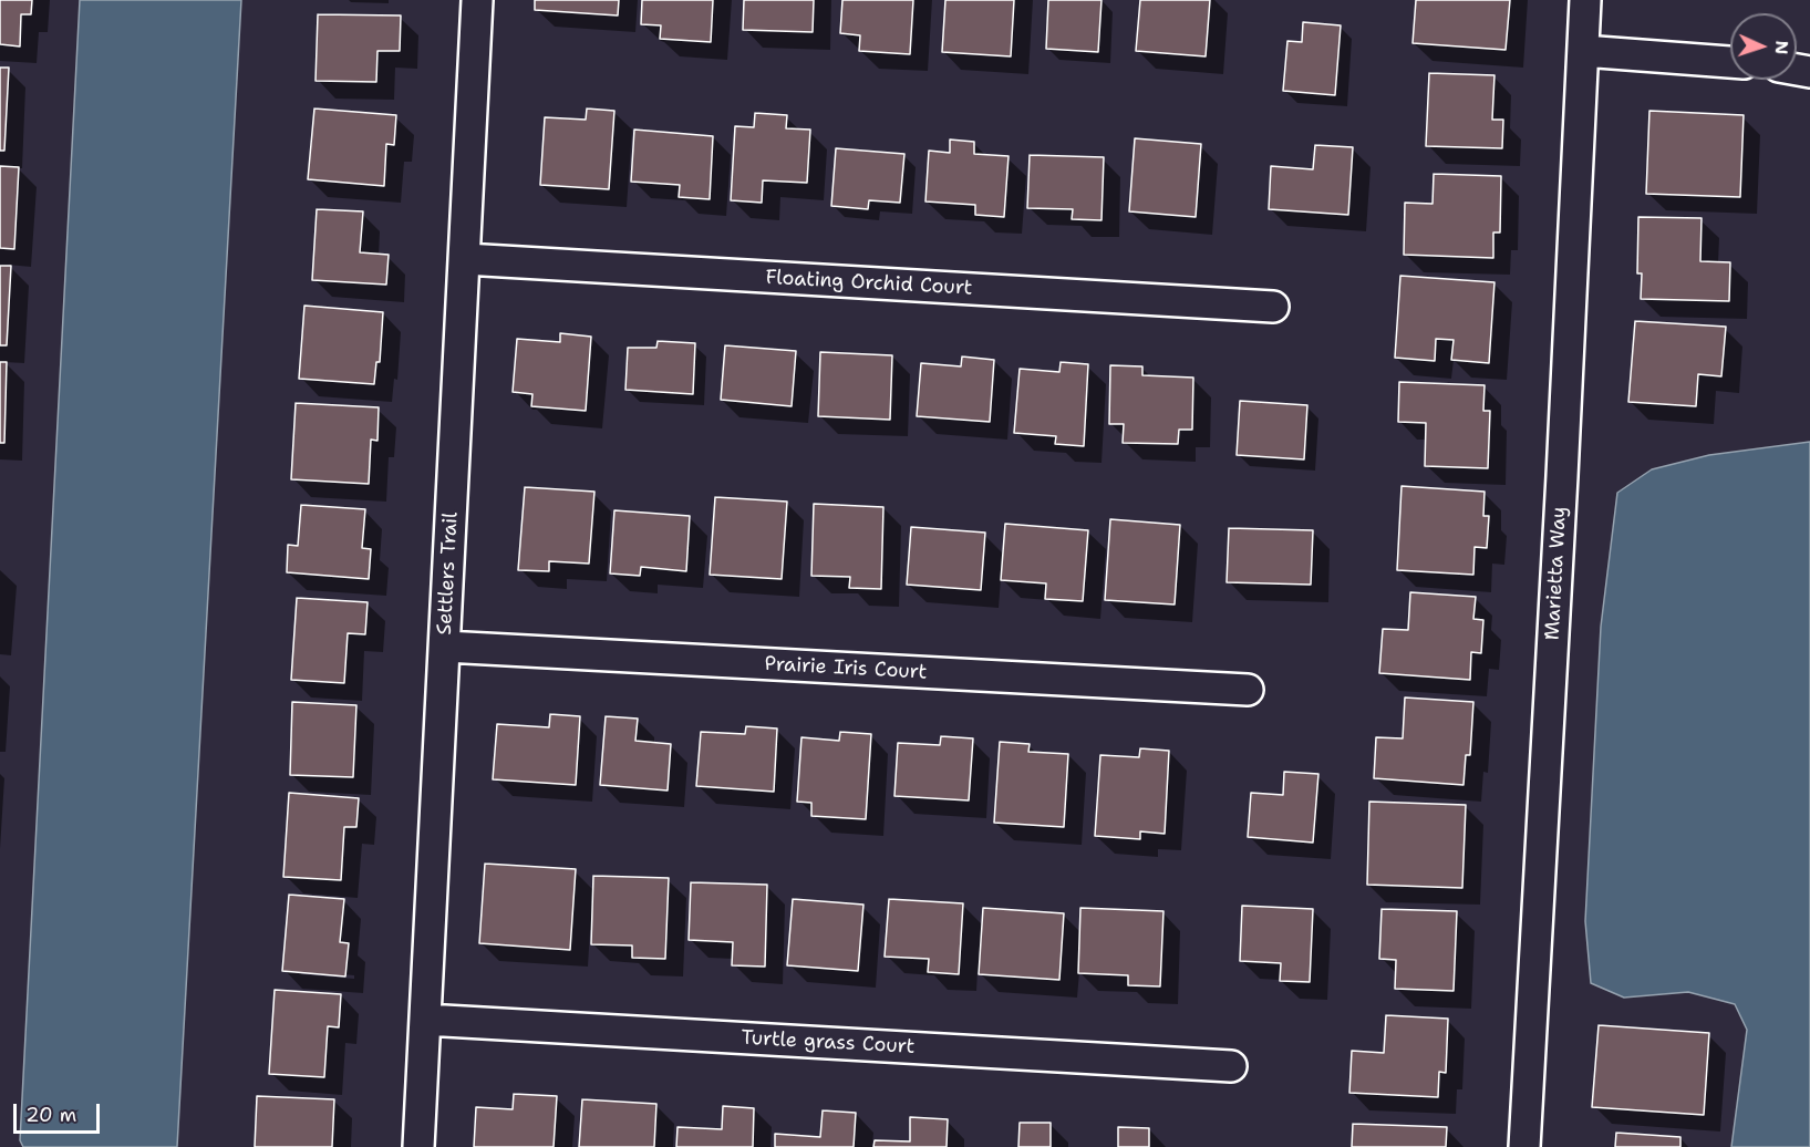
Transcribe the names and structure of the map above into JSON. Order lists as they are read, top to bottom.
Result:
{
  "streets": {
    "street": [
      "Floating Orchid Court",
      "Settlers Trail",
      "Marietta Way",
      "Prairie Iris Court",
      "Turtle grass Court"
    ]
  },
  "crossings": [
    ["Floating Orchid Court", "Settlers Trail"],
    ["Settlers Trail", "Prairie Iris Court"],
    ["Settlers Trail", "Turtle grass Court"]
  ],
  "scale_bar": "20 m",
  "north": "right"
}
